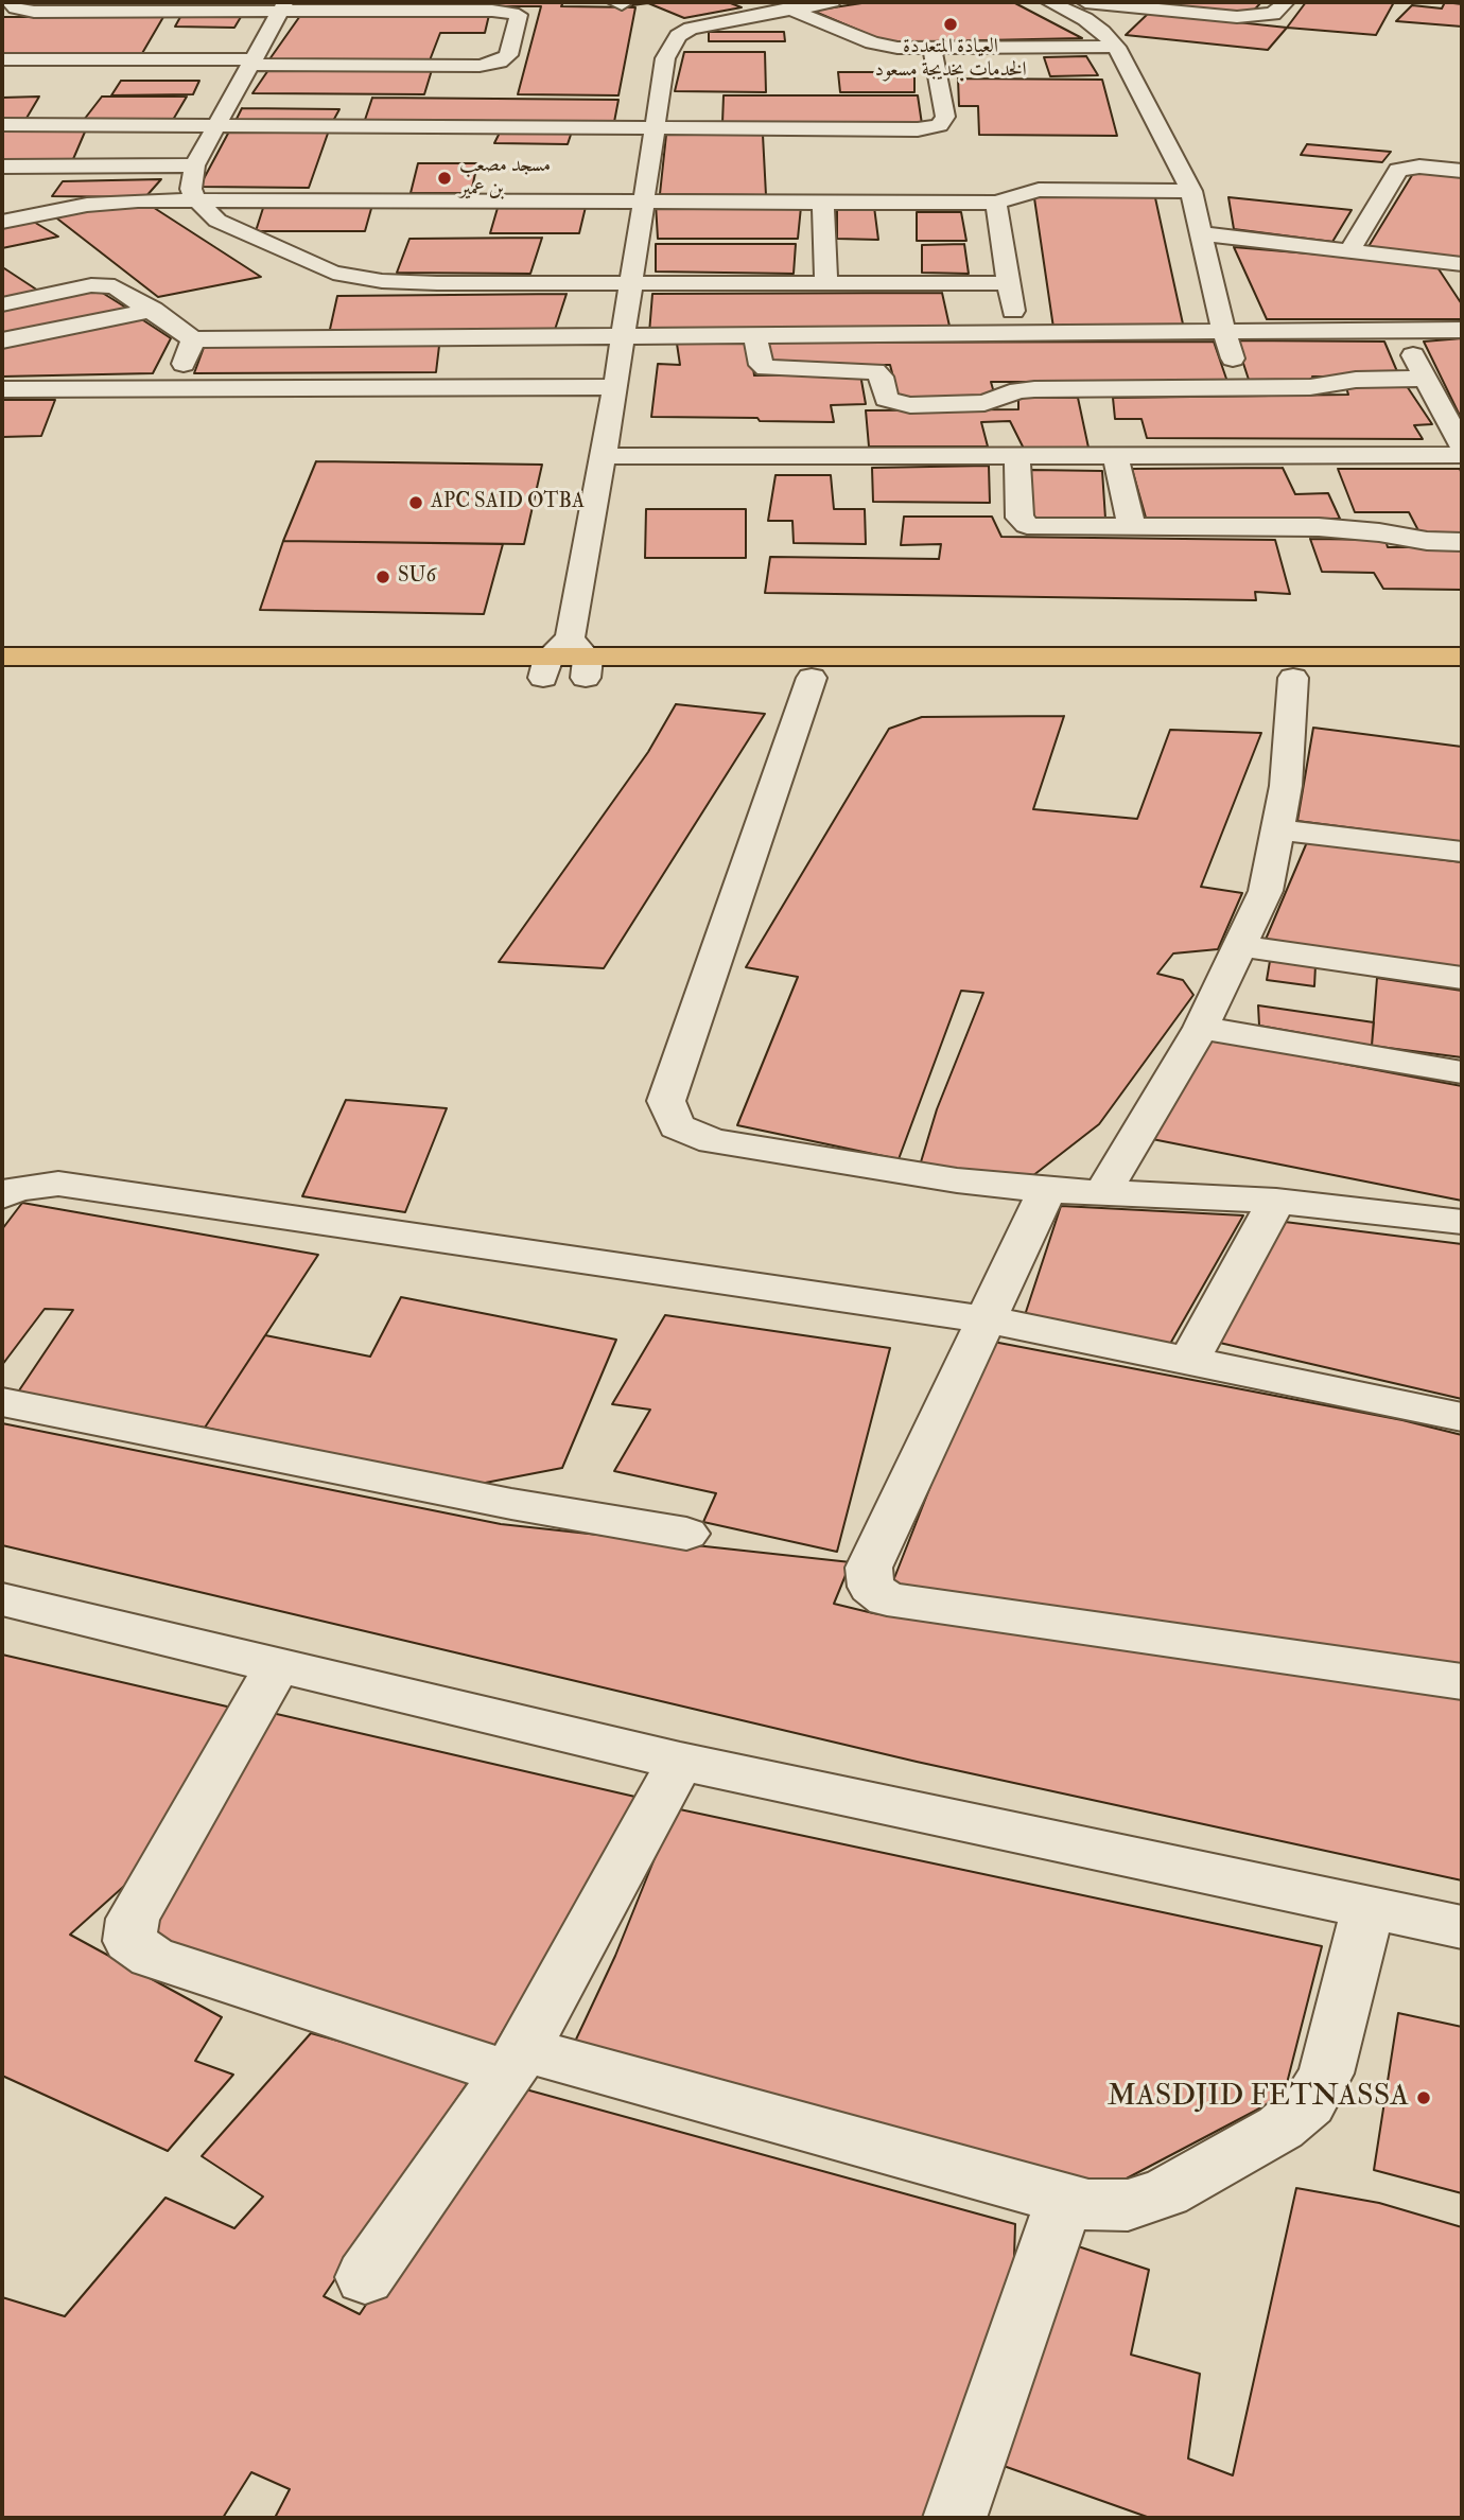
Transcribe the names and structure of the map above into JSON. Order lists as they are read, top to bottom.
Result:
{
  "places": [
    "العيادة المتعددة الخدمات بخديجة مسعود",
    "مسجد مصعب بن عمير",
    "APC SAID OTBA",
    "SU6",
    "MASDJID FETNASSA"
  ]
}
